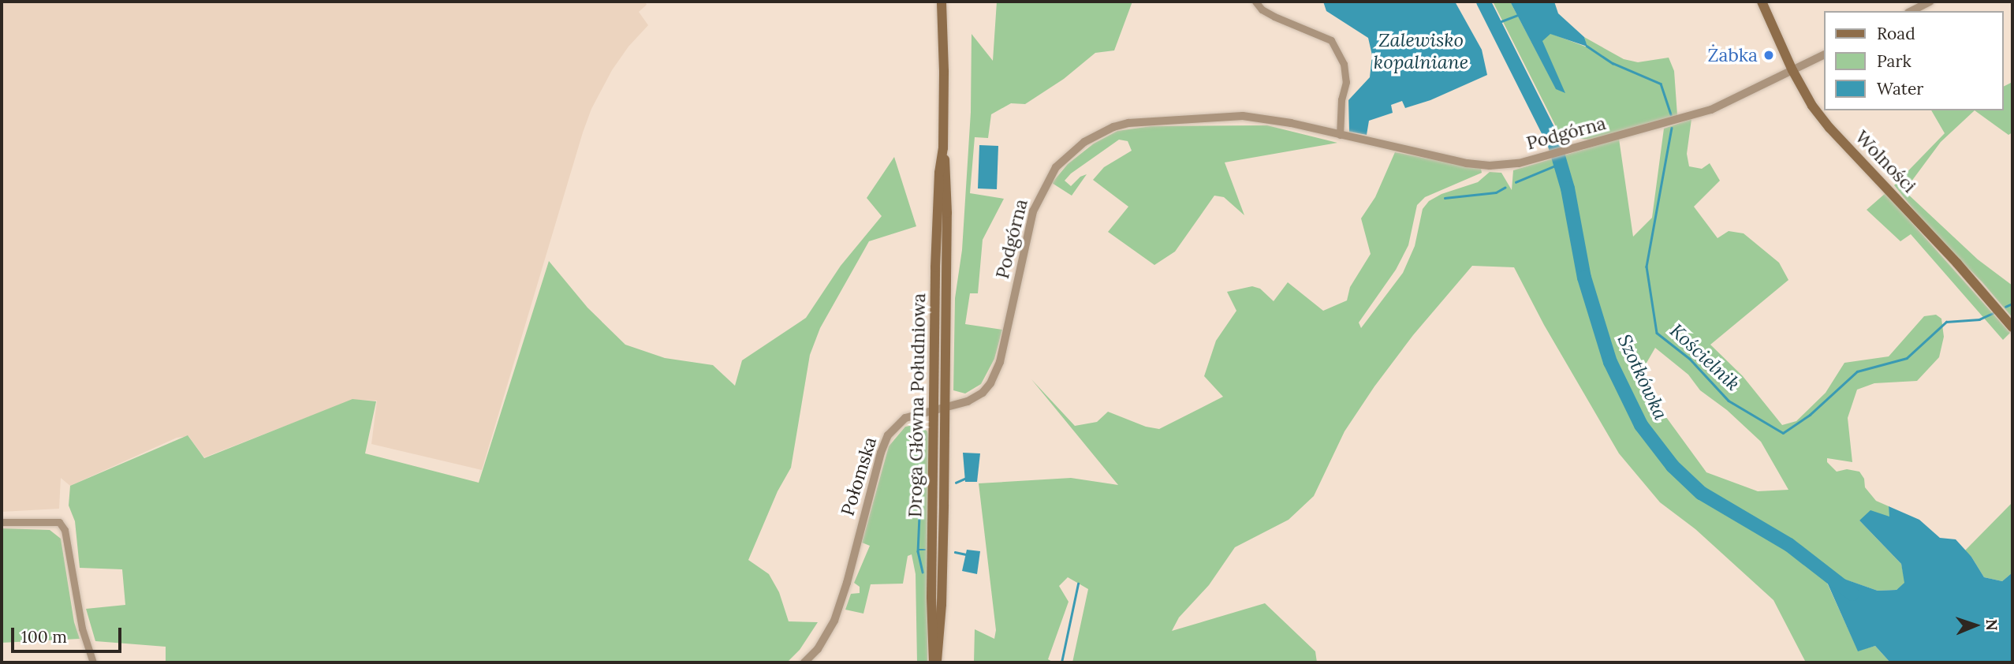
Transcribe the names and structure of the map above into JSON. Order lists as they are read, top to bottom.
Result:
{
  "streets": {
    "main road": ["Wolności", "Droga Główna Południowa"],
    "street": ["Podgórna", "Połomska"]
  },
  "crossings": [
    ["Podgórna", "Wolności"],
    ["Podgórna", "Połomska"],
    ["Droga Główna Południowa", "Połomska"]
  ],
  "water": ["Zalewisko kopalniane", "Kościelnik", "Szotkówka"],
  "places": ["Żabka"],
  "legend": ["Road", "Park", "Water"],
  "scale_bar": "100 m",
  "north": "right"
}
